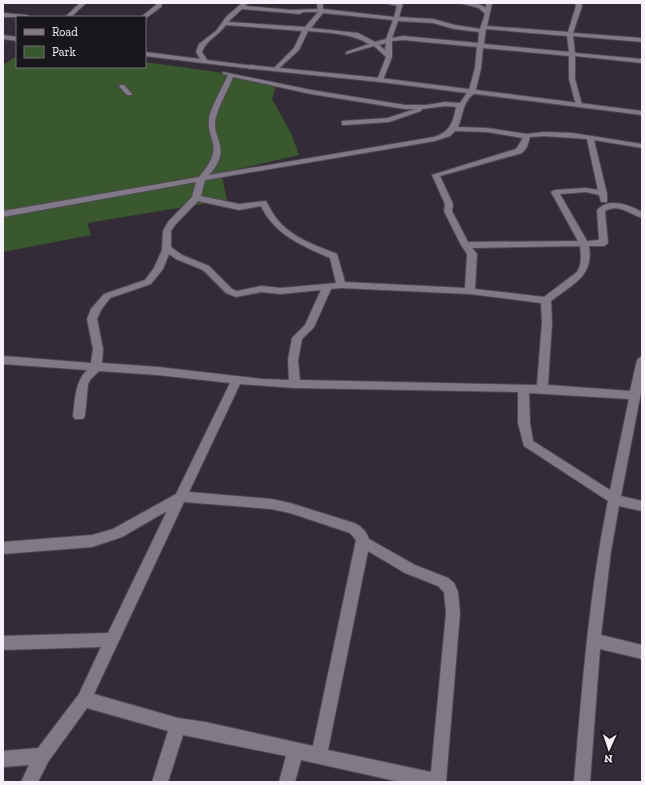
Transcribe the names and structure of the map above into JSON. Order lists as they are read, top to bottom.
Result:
{
  "legend": ["Road", "Park"],
  "north": "bottom"
}
